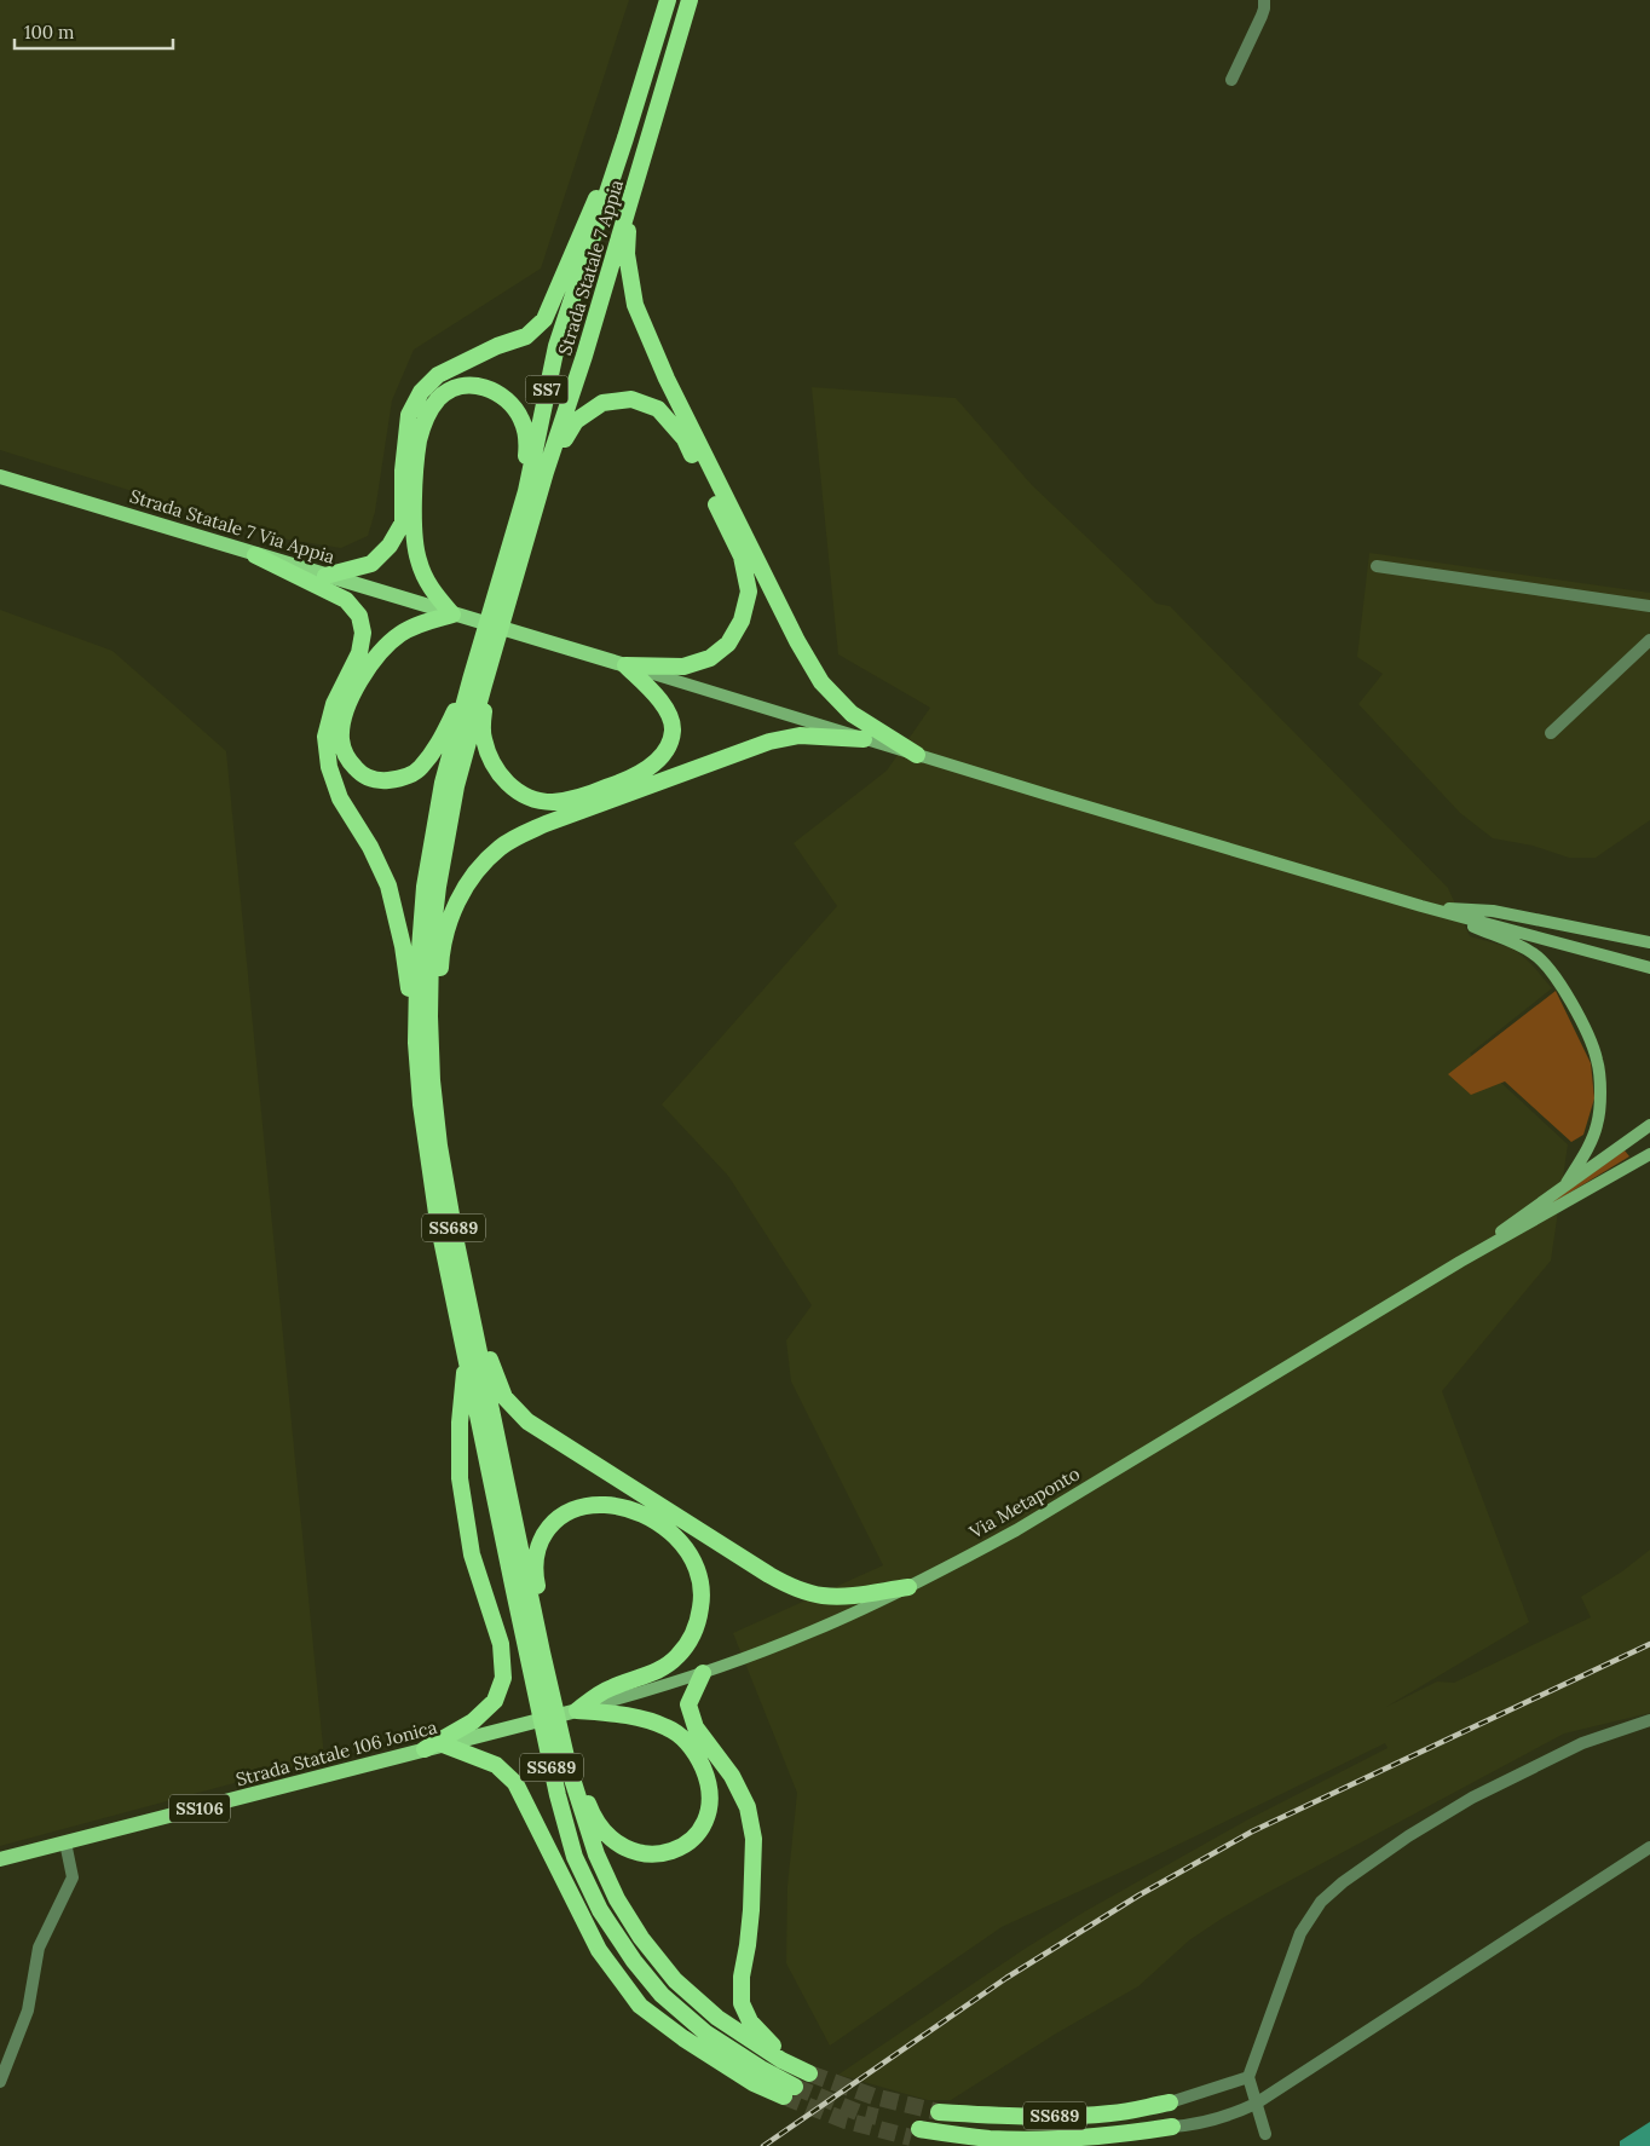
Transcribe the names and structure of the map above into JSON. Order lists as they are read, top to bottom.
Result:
{
  "streets": {
    "highway": ["Strada Statale 7 Appia", "SS7", "SS689"],
    "main road": [
      "Strada Statale 7 Via Appia",
      "Via Metaponto",
      "Strada Statale 106 Jonica",
      "SS106"
    ]
  },
  "crossings": [
    ["Strada Statale 7 Appia", "SS689"],
    ["SS689", "Via Metaponto"],
    ["SS689", "Strada Statale 106 Jonica"],
    ["Via Metaponto", "Strada Statale 106 Jonica"]
  ],
  "scale_bar": "100 m"
}
